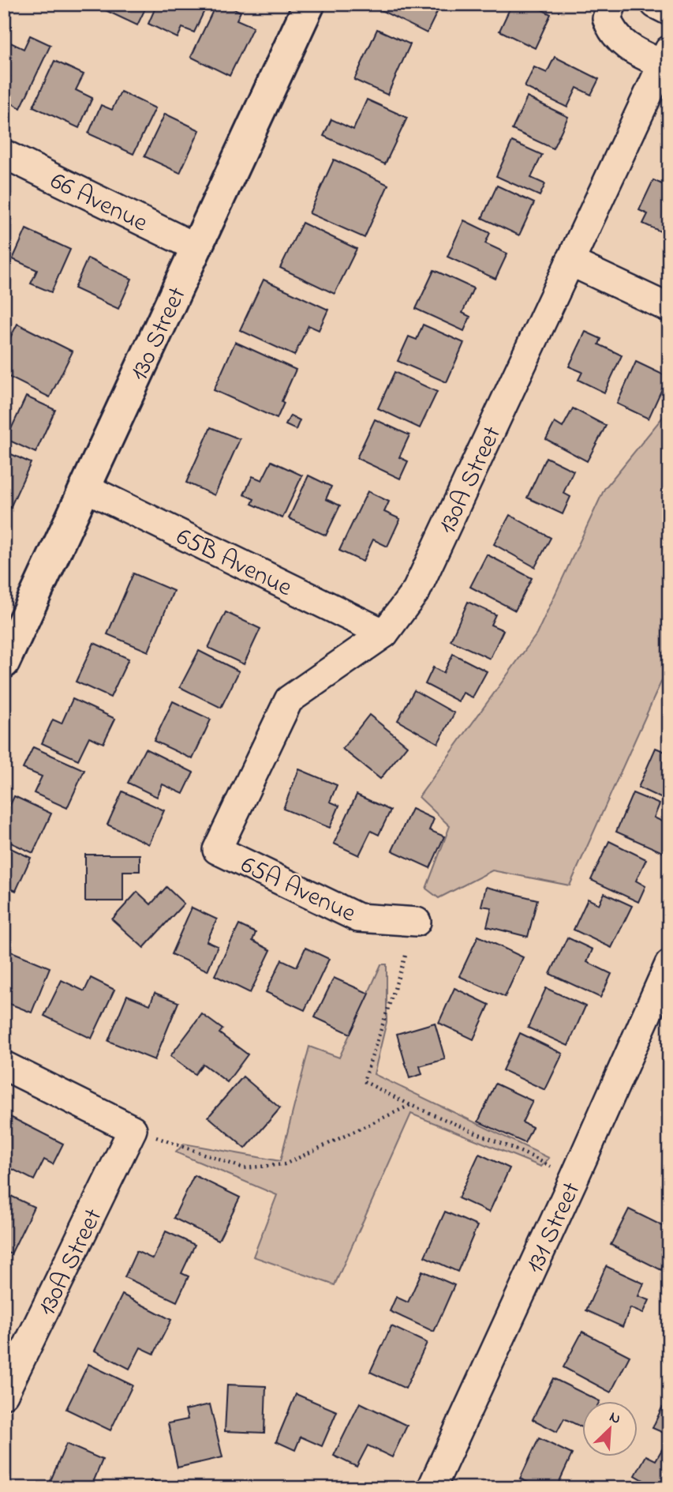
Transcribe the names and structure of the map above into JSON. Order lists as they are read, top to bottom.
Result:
{
  "streets": {
    "street": [
      "66 Avenue",
      "130 Street",
      "130A Street",
      "65B Avenue",
      "65A Avenue",
      "131 Street"
    ]
  },
  "crossings": [
    ["66 Avenue", "130 Street"],
    ["130 Street", "65B Avenue"],
    ["130A Street", "65B Avenue"],
    ["130A Street", "65A Avenue"]
  ],
  "north": "top right"
}
